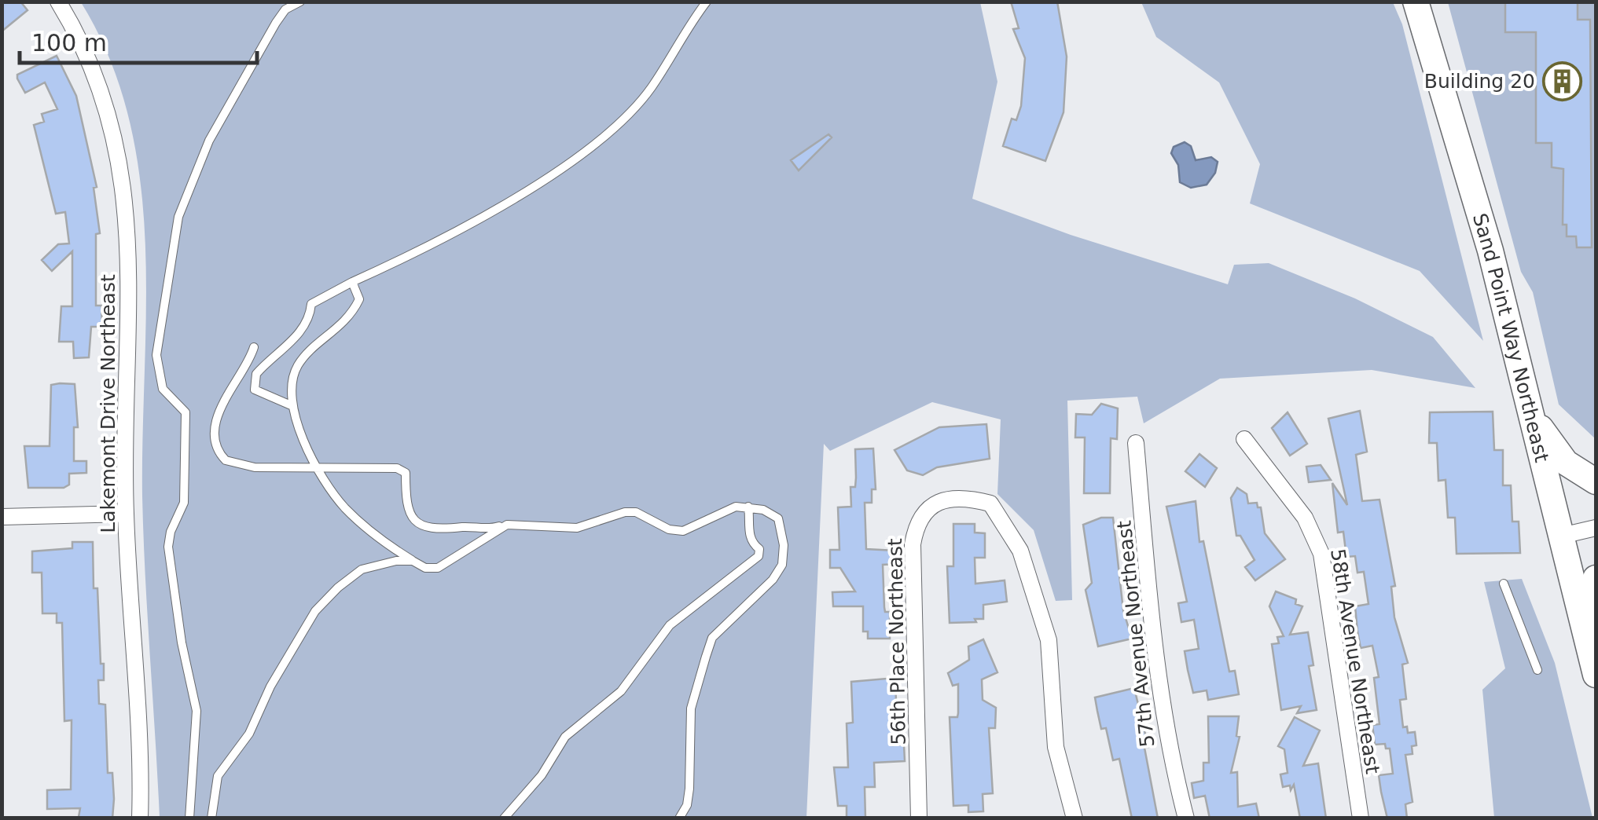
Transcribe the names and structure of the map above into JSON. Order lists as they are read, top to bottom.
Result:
{
  "streets": {
    "main road": ["Sand Point Way Northeast"],
    "street": [
      "Lakemont Drive Northeast",
      "57th Avenue Northeast",
      "56th Place Northeast",
      "58th Avenue Northeast"
    ]
  },
  "places": {
    "building": ["Building 20"]
  },
  "scale_bar": "100 m"
}
